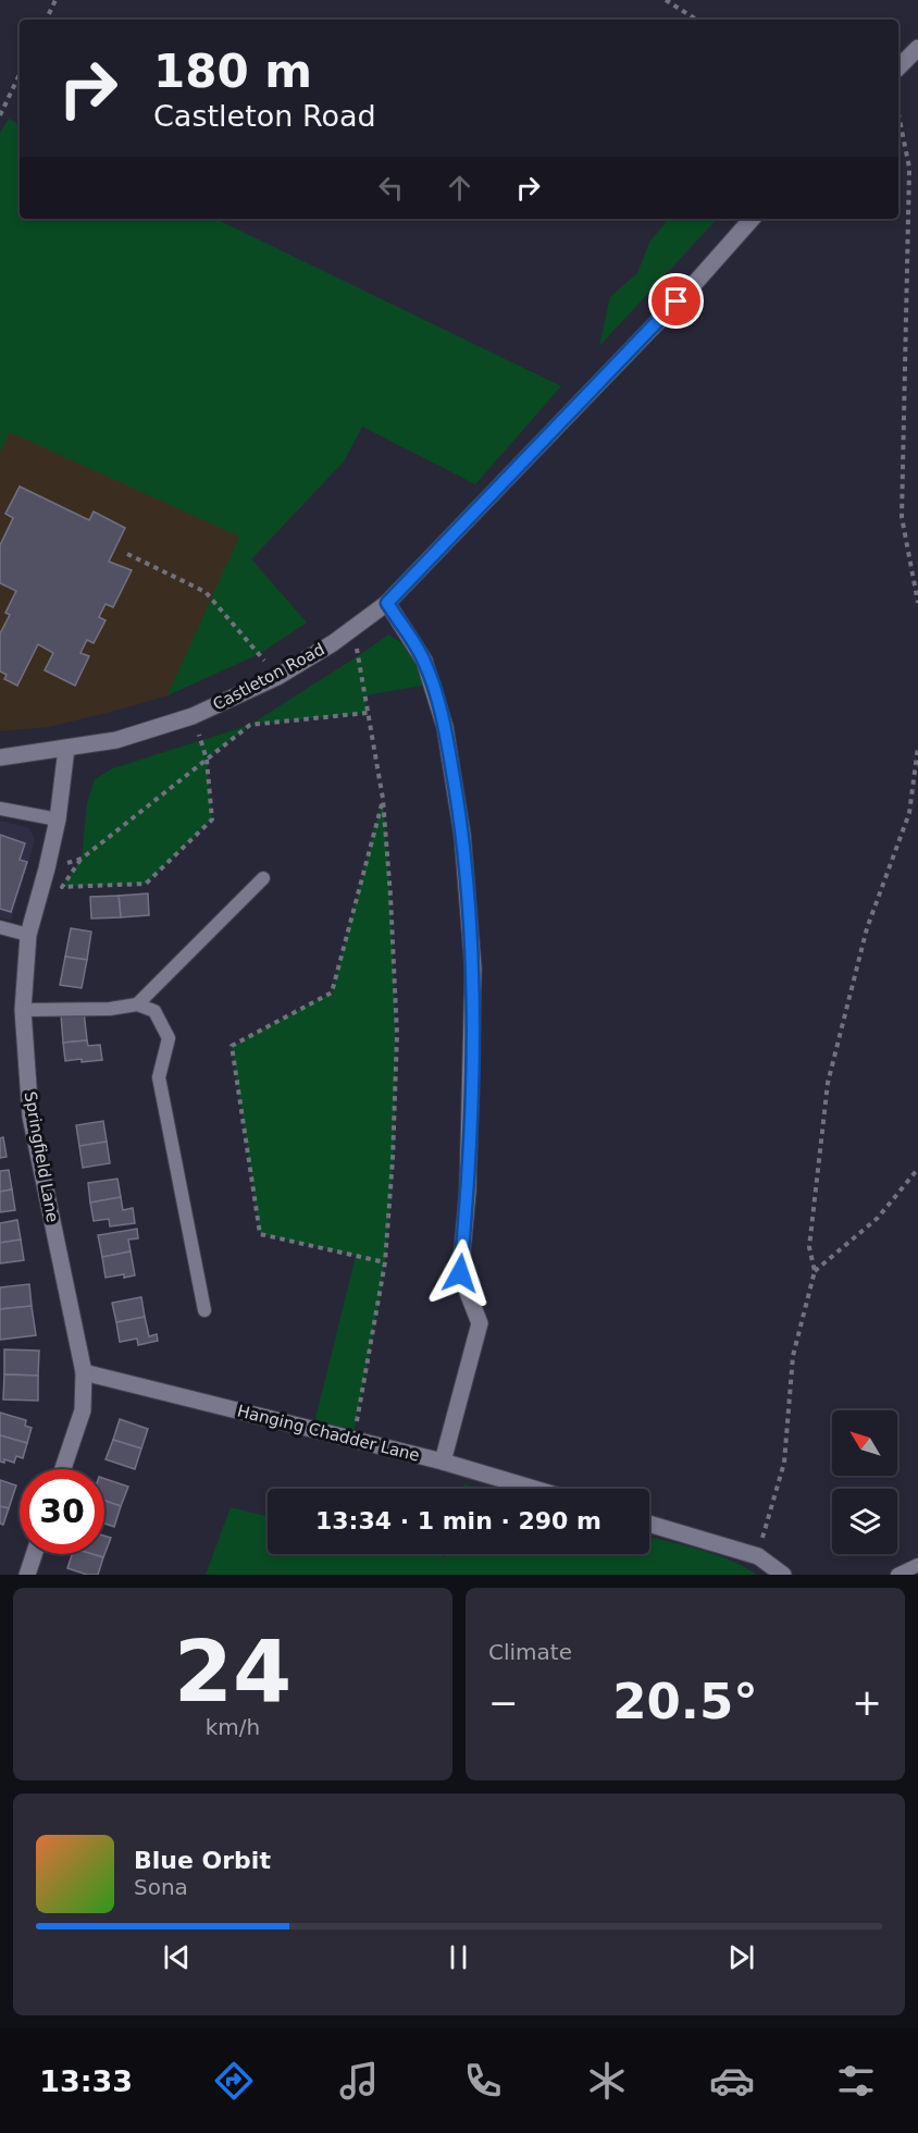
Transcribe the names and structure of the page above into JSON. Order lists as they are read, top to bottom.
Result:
{
  "streets": {
    "street": ["Castleton Road", "Springfield Lane", "Hanging Chadder Lane"]
  },
  "crossings": [
    ["Castleton Road", "Springfield Lane"],
    ["Springfield Lane", "Hanging Chadder Lane"]
  ],
  "north": "top left",
  "page": {
    "turn": ["180 m", "Castleton Road"],
    "limit": "30",
    "trip": "13:34 · 1 min · 290 m",
    "tile": [
      ["24", "km/h"],
      "Climate"
    ],
    "heat": ["−", "20.5°", "+"],
    "song": ["Blue Orbit", "Sona"],
    "tabs": "13:33"
  }
}
